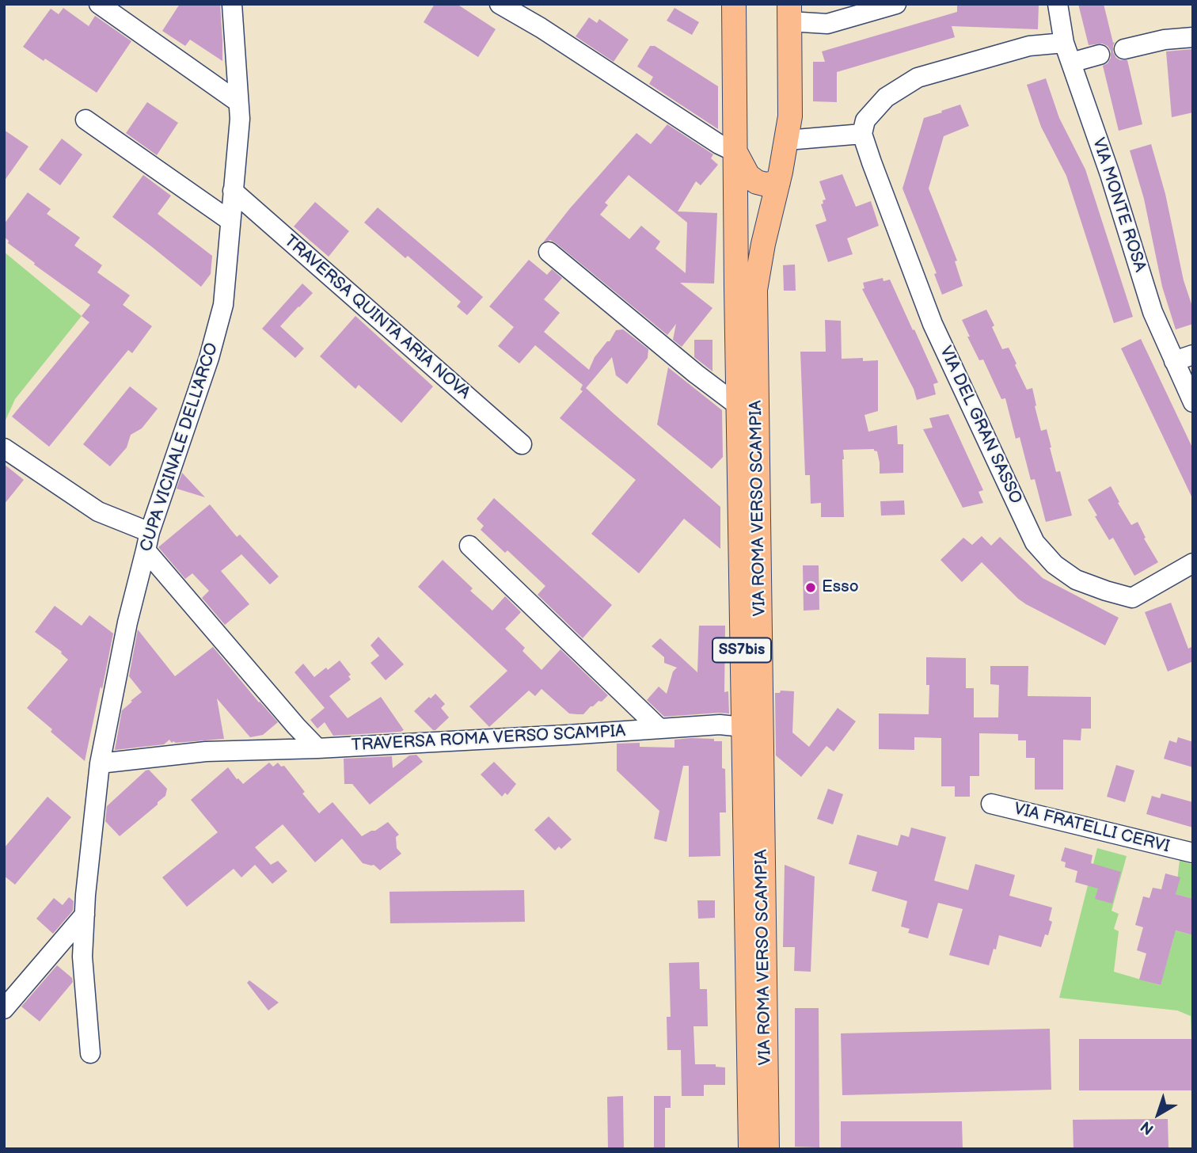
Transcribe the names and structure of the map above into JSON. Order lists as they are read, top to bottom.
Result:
{
  "streets": {
    "main road": ["VIA ROMA VERSO SCAMPIA", "SS7bis"],
    "street": [
      "VIA MONTE ROSA",
      "TRAVERSA QUINTA ARIA NOVA",
      "VIA DEL GRAN SASSO",
      "CUPA VICINALE DELL'ARCO",
      "TRAVERSA ROMA VERSO SCAMPIA",
      "VIA FRATELLI CERVI"
    ]
  },
  "crossings": [
    ["TRAVERSA QUINTA ARIA NOVA", "CUPA VICINALE DELL'ARCO"],
    ["CUPA VICINALE DELL'ARCO", "TRAVERSA ROMA VERSO SCAMPIA"],
    ["VIA ROMA VERSO SCAMPIA", "TRAVERSA ROMA VERSO SCAMPIA"]
  ],
  "places": ["Esso"],
  "north": "bottom left"
}
